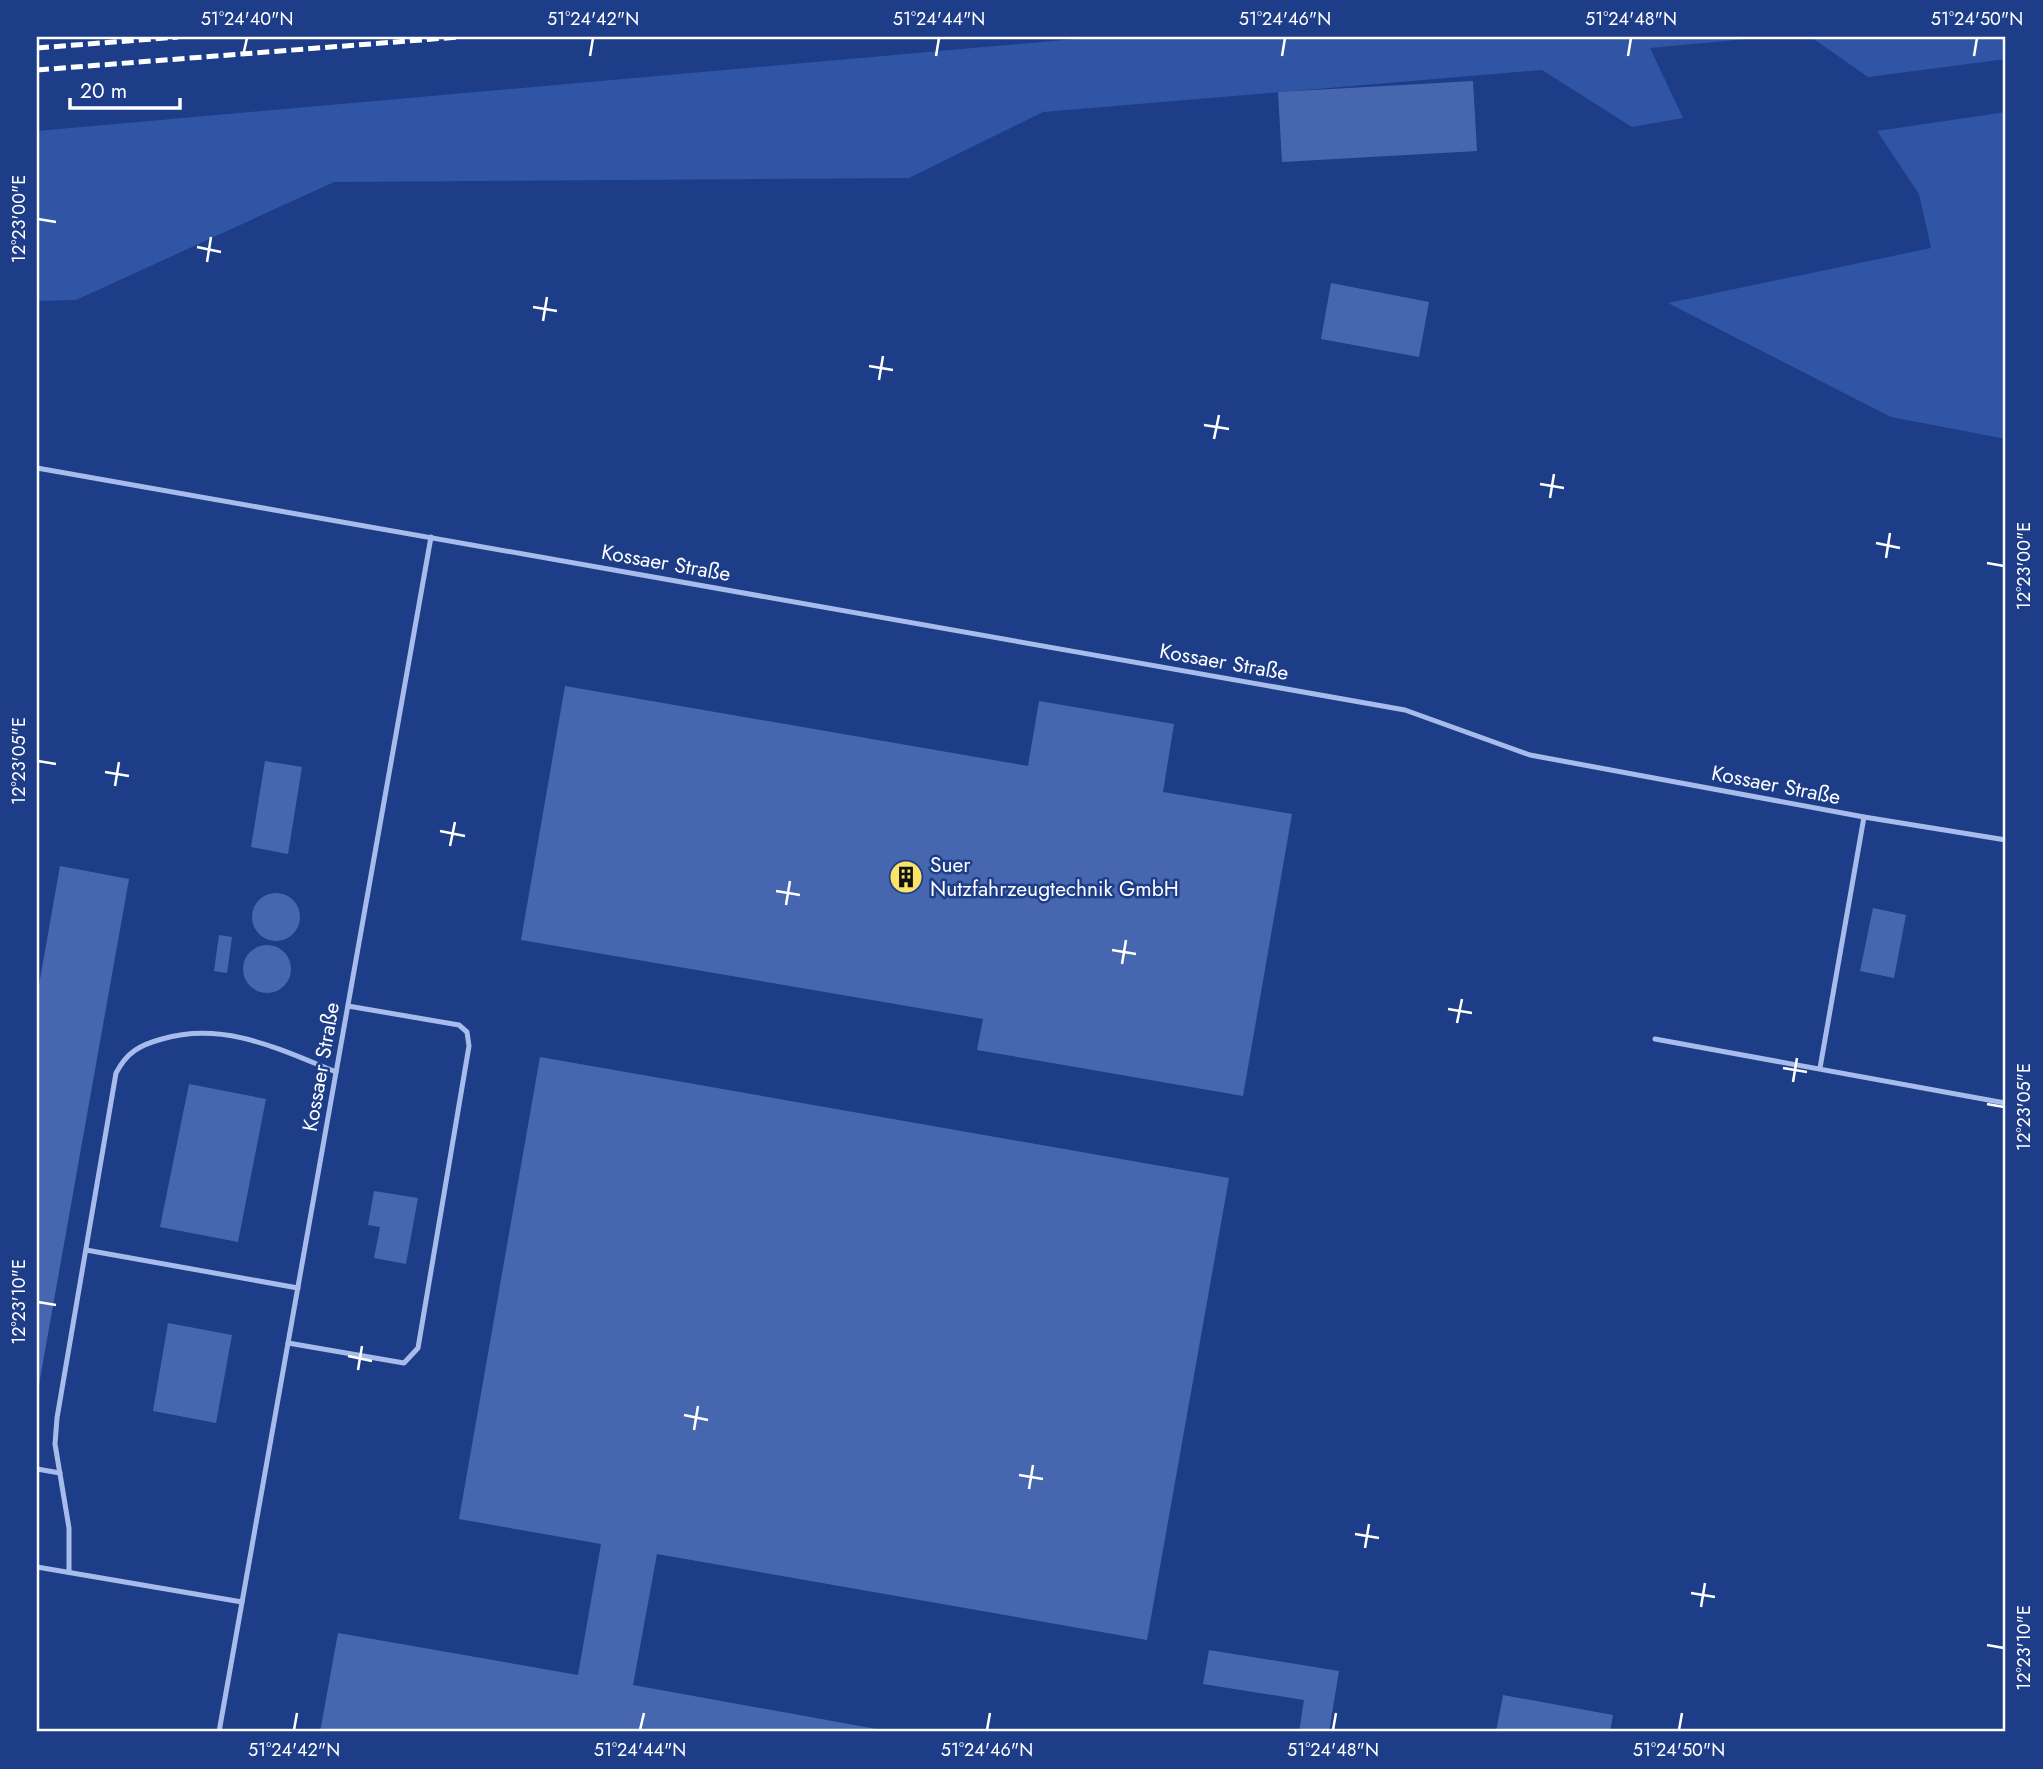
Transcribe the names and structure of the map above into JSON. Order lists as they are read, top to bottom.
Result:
{
  "streets": {
    "lane": ["Kossaer Straße"]
  },
  "places": {
    "building": ["Suer Nutzfahrzeugtechnik GmbH"]
  },
  "scale_bar": "20 m",
  "coordinates": [
    "51°24'40\"N",
    "51°24'42\"N",
    "51°24'44\"N",
    "51°24'46\"N",
    "51°24'48\"N",
    "51°24'50\"N",
    "12°23'00\"E",
    "12°23'05\"E",
    "12°23'10\"E"
  ]
}
